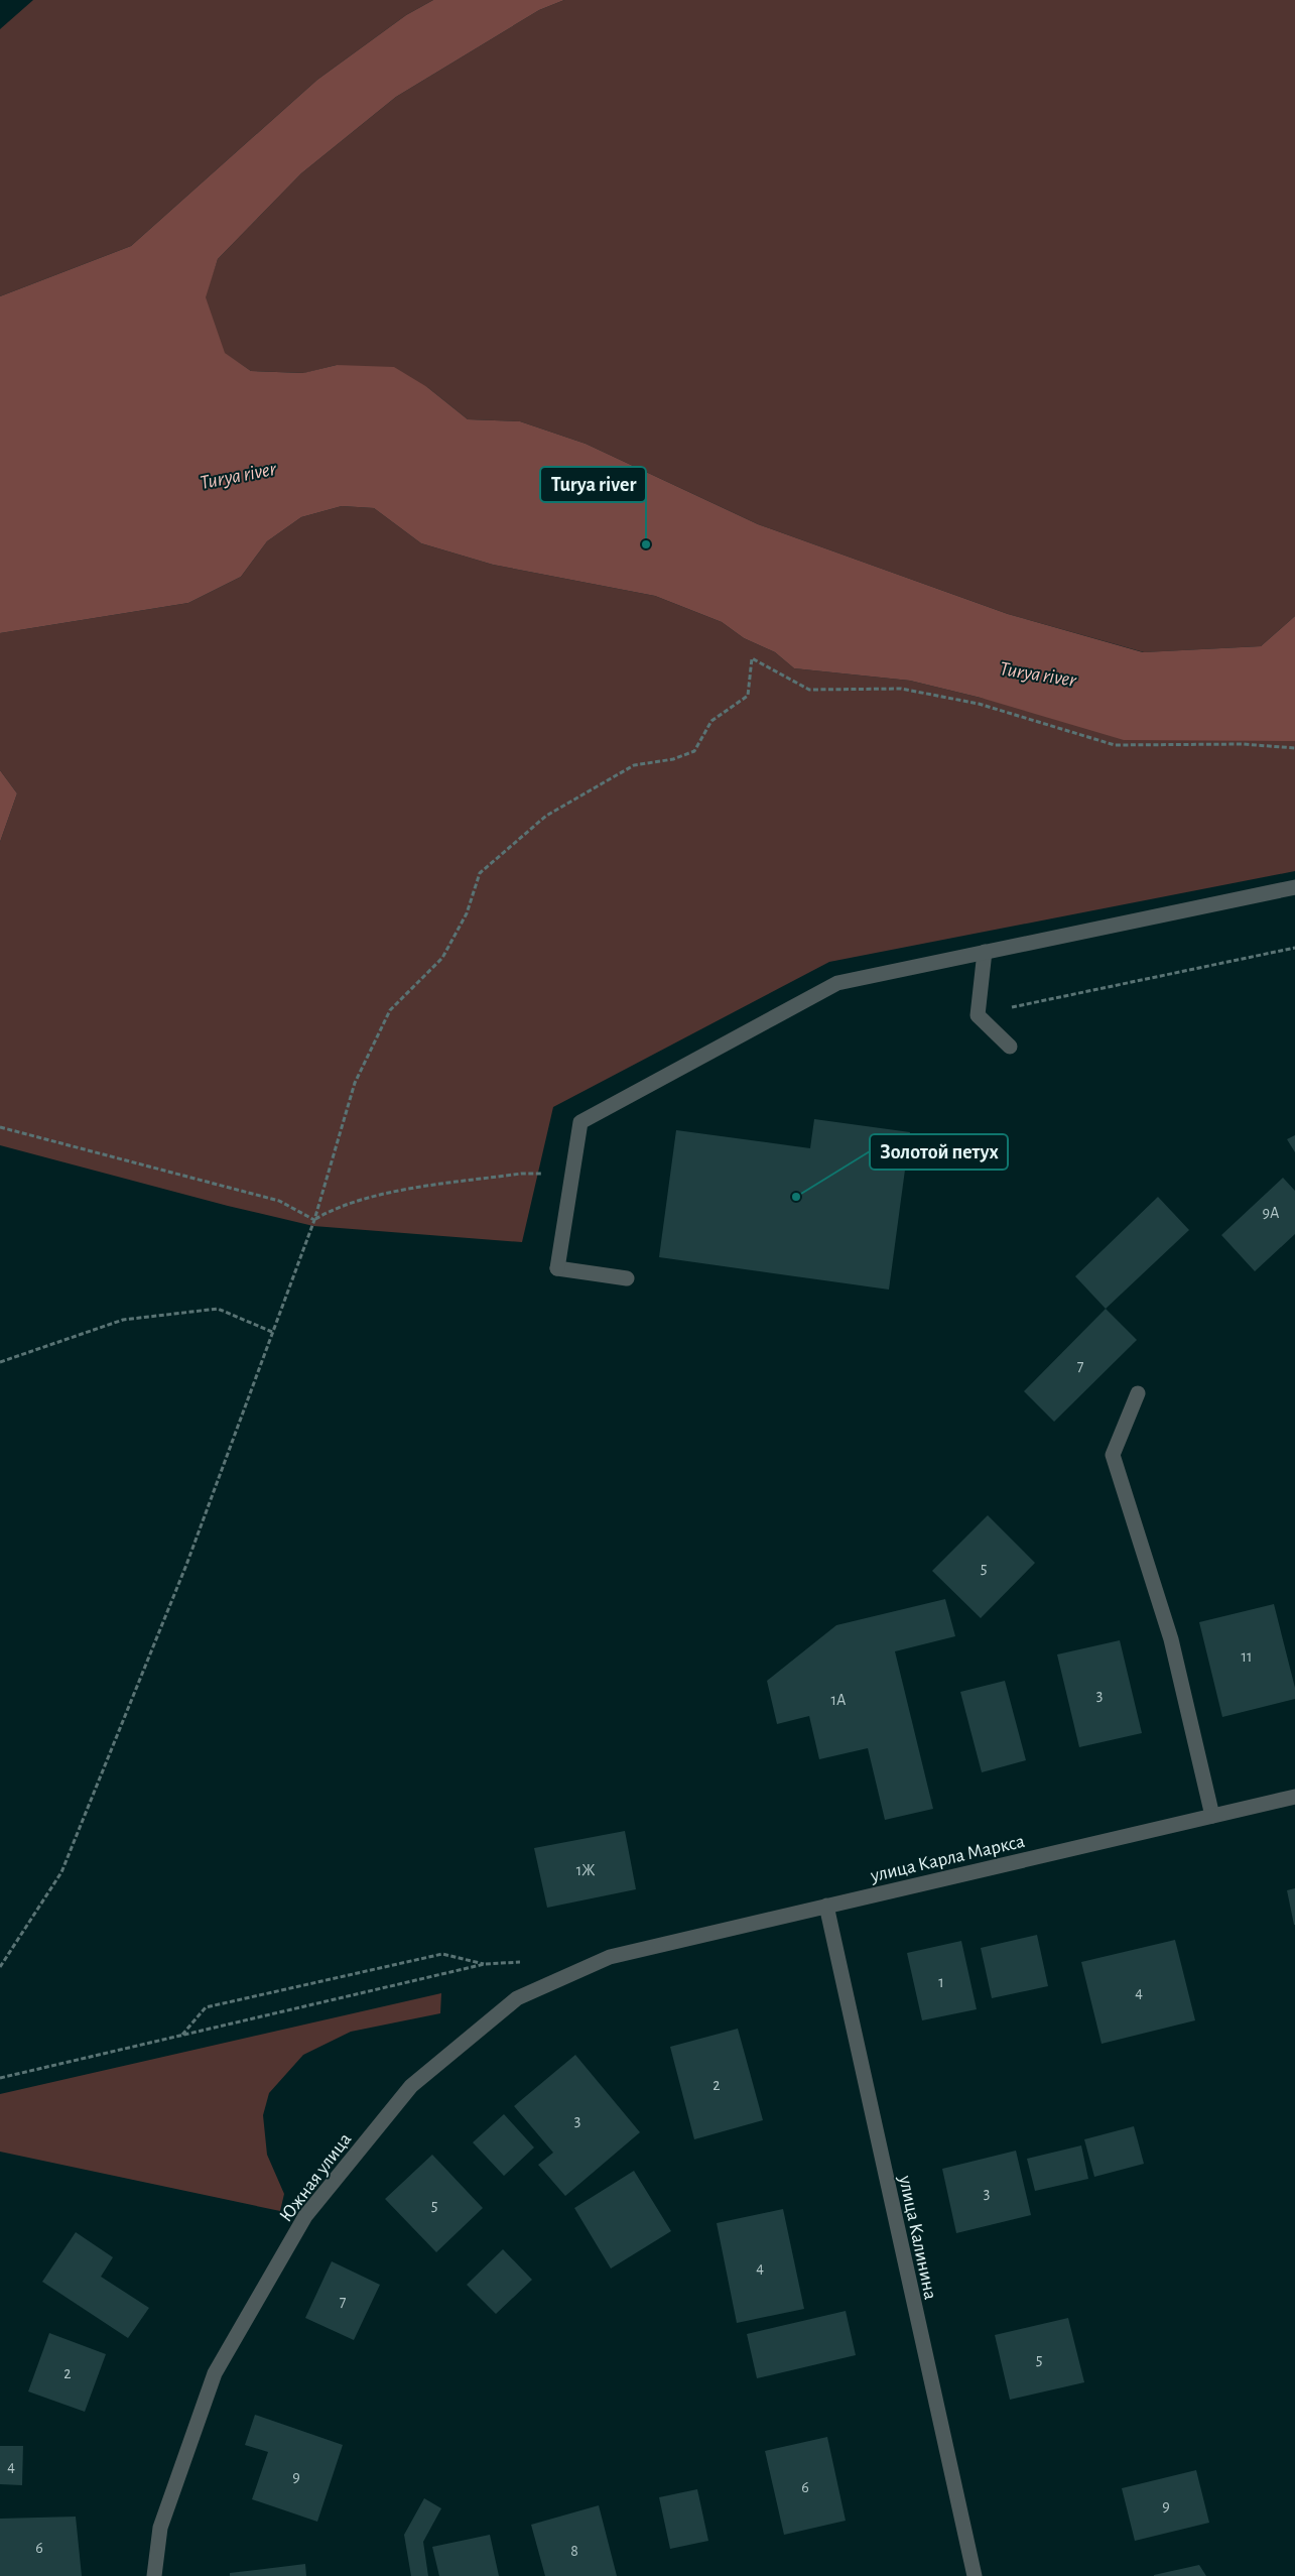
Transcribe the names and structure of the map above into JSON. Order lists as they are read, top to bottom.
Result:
{
  "streets": {
    "street": ["улица Карла Маркса", "Южная улица", "улица Калинина"]
  },
  "crossings": [
    ["улица Карла Маркса", "Южная улица"],
    ["улица Карла Маркса", "улица Калинина"]
  ],
  "water": ["Turya river"],
  "places": ["Turya river", "Золотой петух"],
  "house_numbers": [
    "9А",
    "7",
    "5",
    "11",
    "3",
    "1А",
    "1Ж",
    "1",
    "4",
    "2",
    "3",
    "3",
    "5",
    "4",
    "7",
    "5",
    "2",
    "4",
    "9",
    "6",
    "9",
    "6",
    "8"
  ]
}
